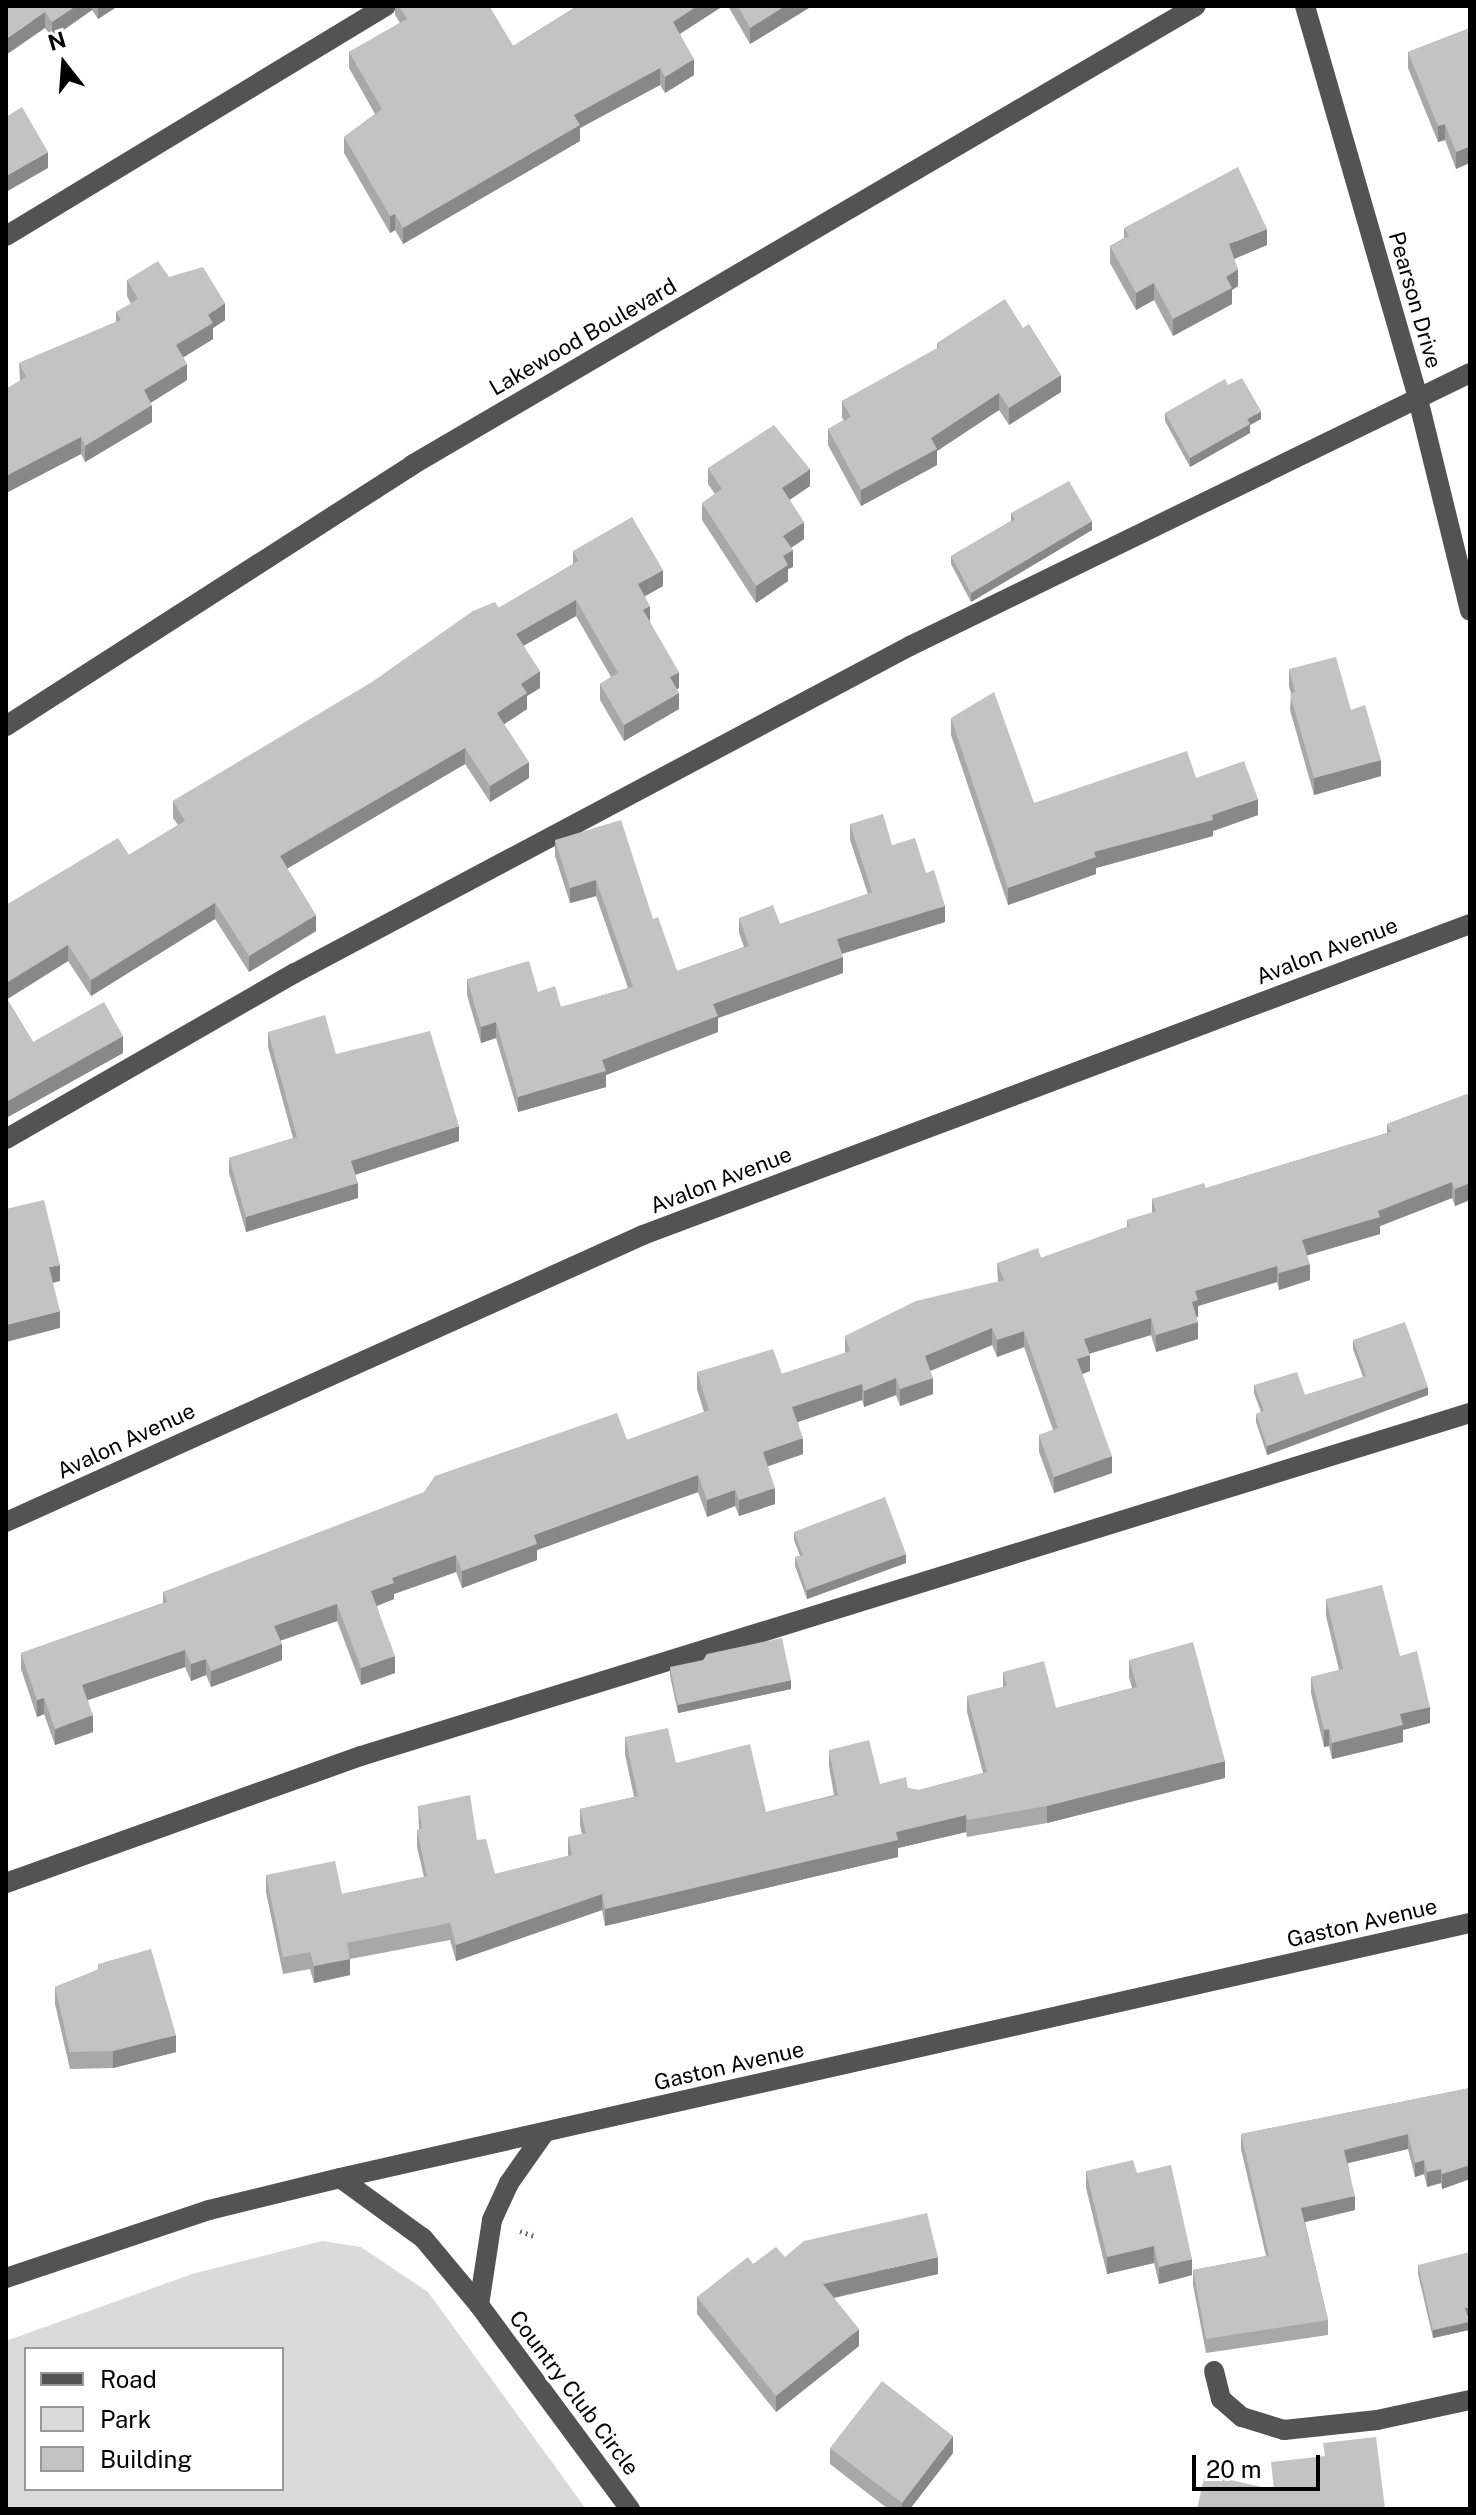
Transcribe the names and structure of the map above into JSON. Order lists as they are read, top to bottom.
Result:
{
  "streets": {
    "street": [
      "Pearson Drive",
      "Lakewood Boulevard",
      "Avalon Avenue",
      "Gaston Avenue",
      "Country Club Circle"
    ]
  },
  "crossings": [
    ["Gaston Avenue", "Country Club Circle"]
  ],
  "legend": ["Road", "Park", "Building"],
  "scale_bar": "20 m",
  "north": "top"
}
